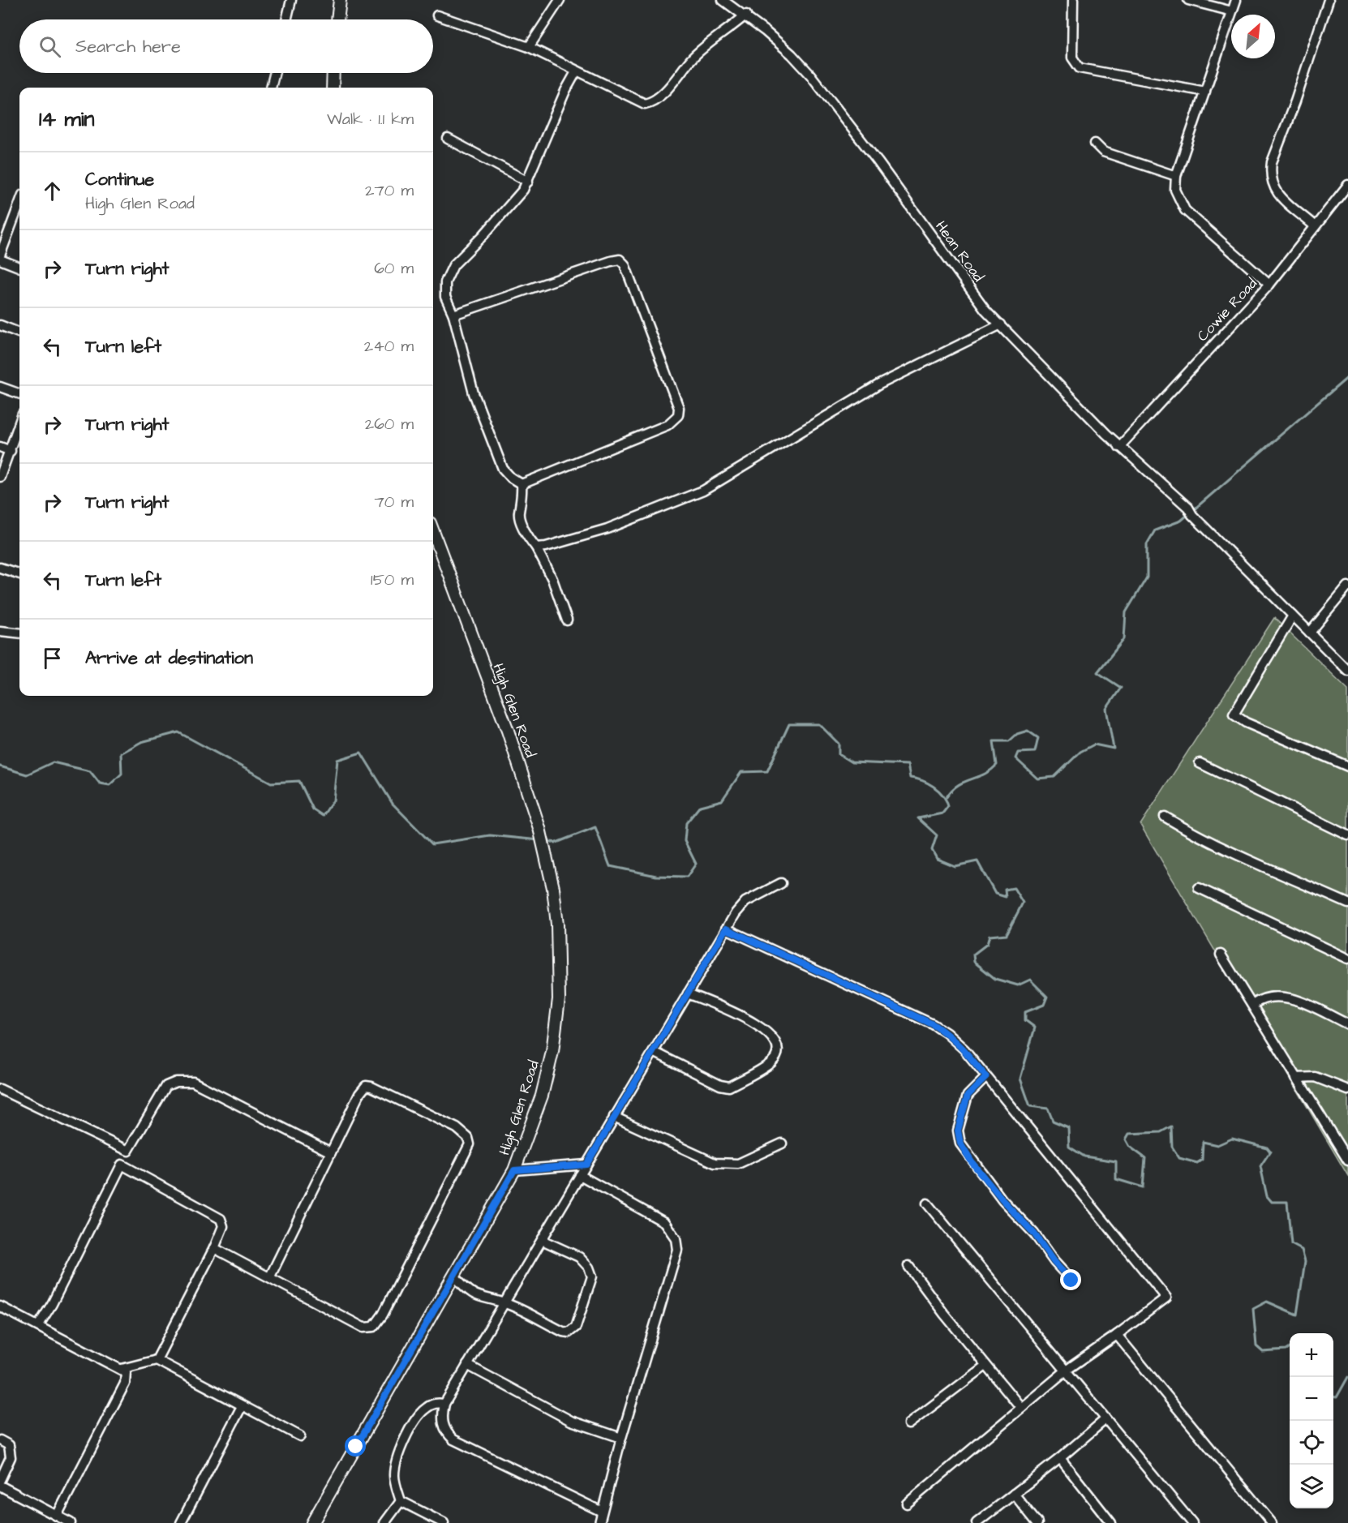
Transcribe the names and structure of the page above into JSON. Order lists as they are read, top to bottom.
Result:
{
  "streets": {
    "main road": ["High Glen Road"],
    "street": ["Hean Road", "Cowie Road"]
  },
  "crossings": [
    ["Hean Road", "Cowie Road"]
  ],
  "north": "top right",
  "page": {
    "search": "Search here",
    "heading": ["14 min", "Walk · 1.1 km"],
    "list": [
      ["Continue", "High Glen Road", "270 m"],
      ["Turn right", "60 m"],
      ["Turn left", "240 m"],
      ["Turn right", "260 m"],
      ["Turn right", "70 m"],
      ["Turn left", "150 m"],
      "Arrive at destination"
    ],
    "map_buttons": ["+", "−"]
  }
}
